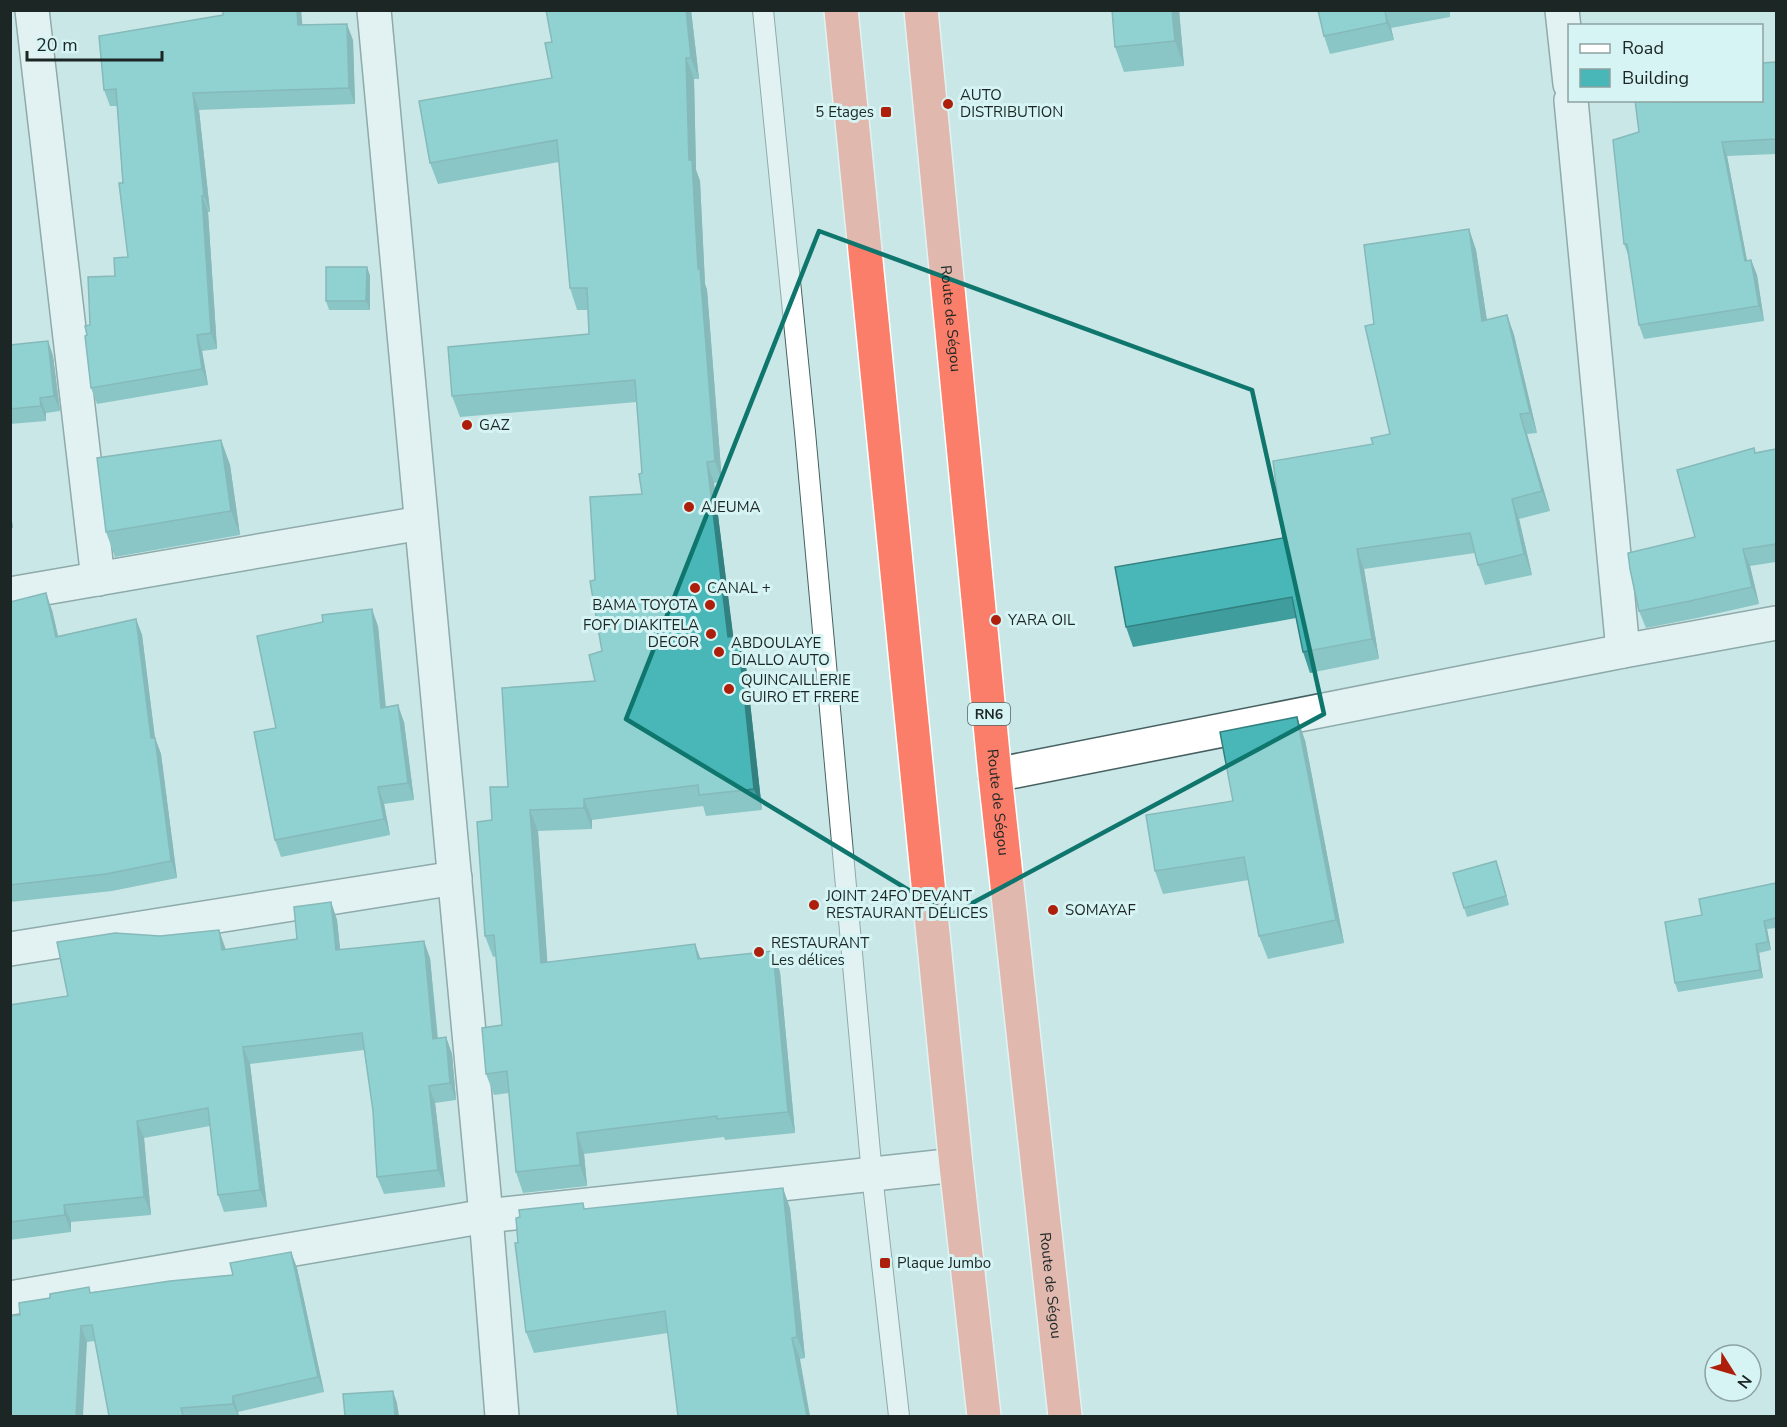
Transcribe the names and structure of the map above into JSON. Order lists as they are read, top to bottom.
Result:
{
  "streets": {
    "highway": ["Route de Ségou", "RN6"]
  },
  "places": {
    "other": [
      "AUTO DISTRIBUTION",
      "GAZ",
      "AJEUMA",
      "CANAL +",
      "BAMA TOYOTA",
      "YARA OIL",
      "FOFY DIAKITELA DECOR",
      "ABDOULAYE DIALLO AUTO",
      "QUINCAILLERIE GUIRO ET FRERE",
      "JOINT 24FO DEVANT RESTAURANT DÉLICES",
      "SOMAYAF",
      "RESTAURANT Les délices"
    ],
    "transit": ["5 Etages", "Plaque Jumbo"]
  },
  "legend": ["Road", "Building"],
  "scale_bar": "20 m",
  "north": "bottom right"
}
